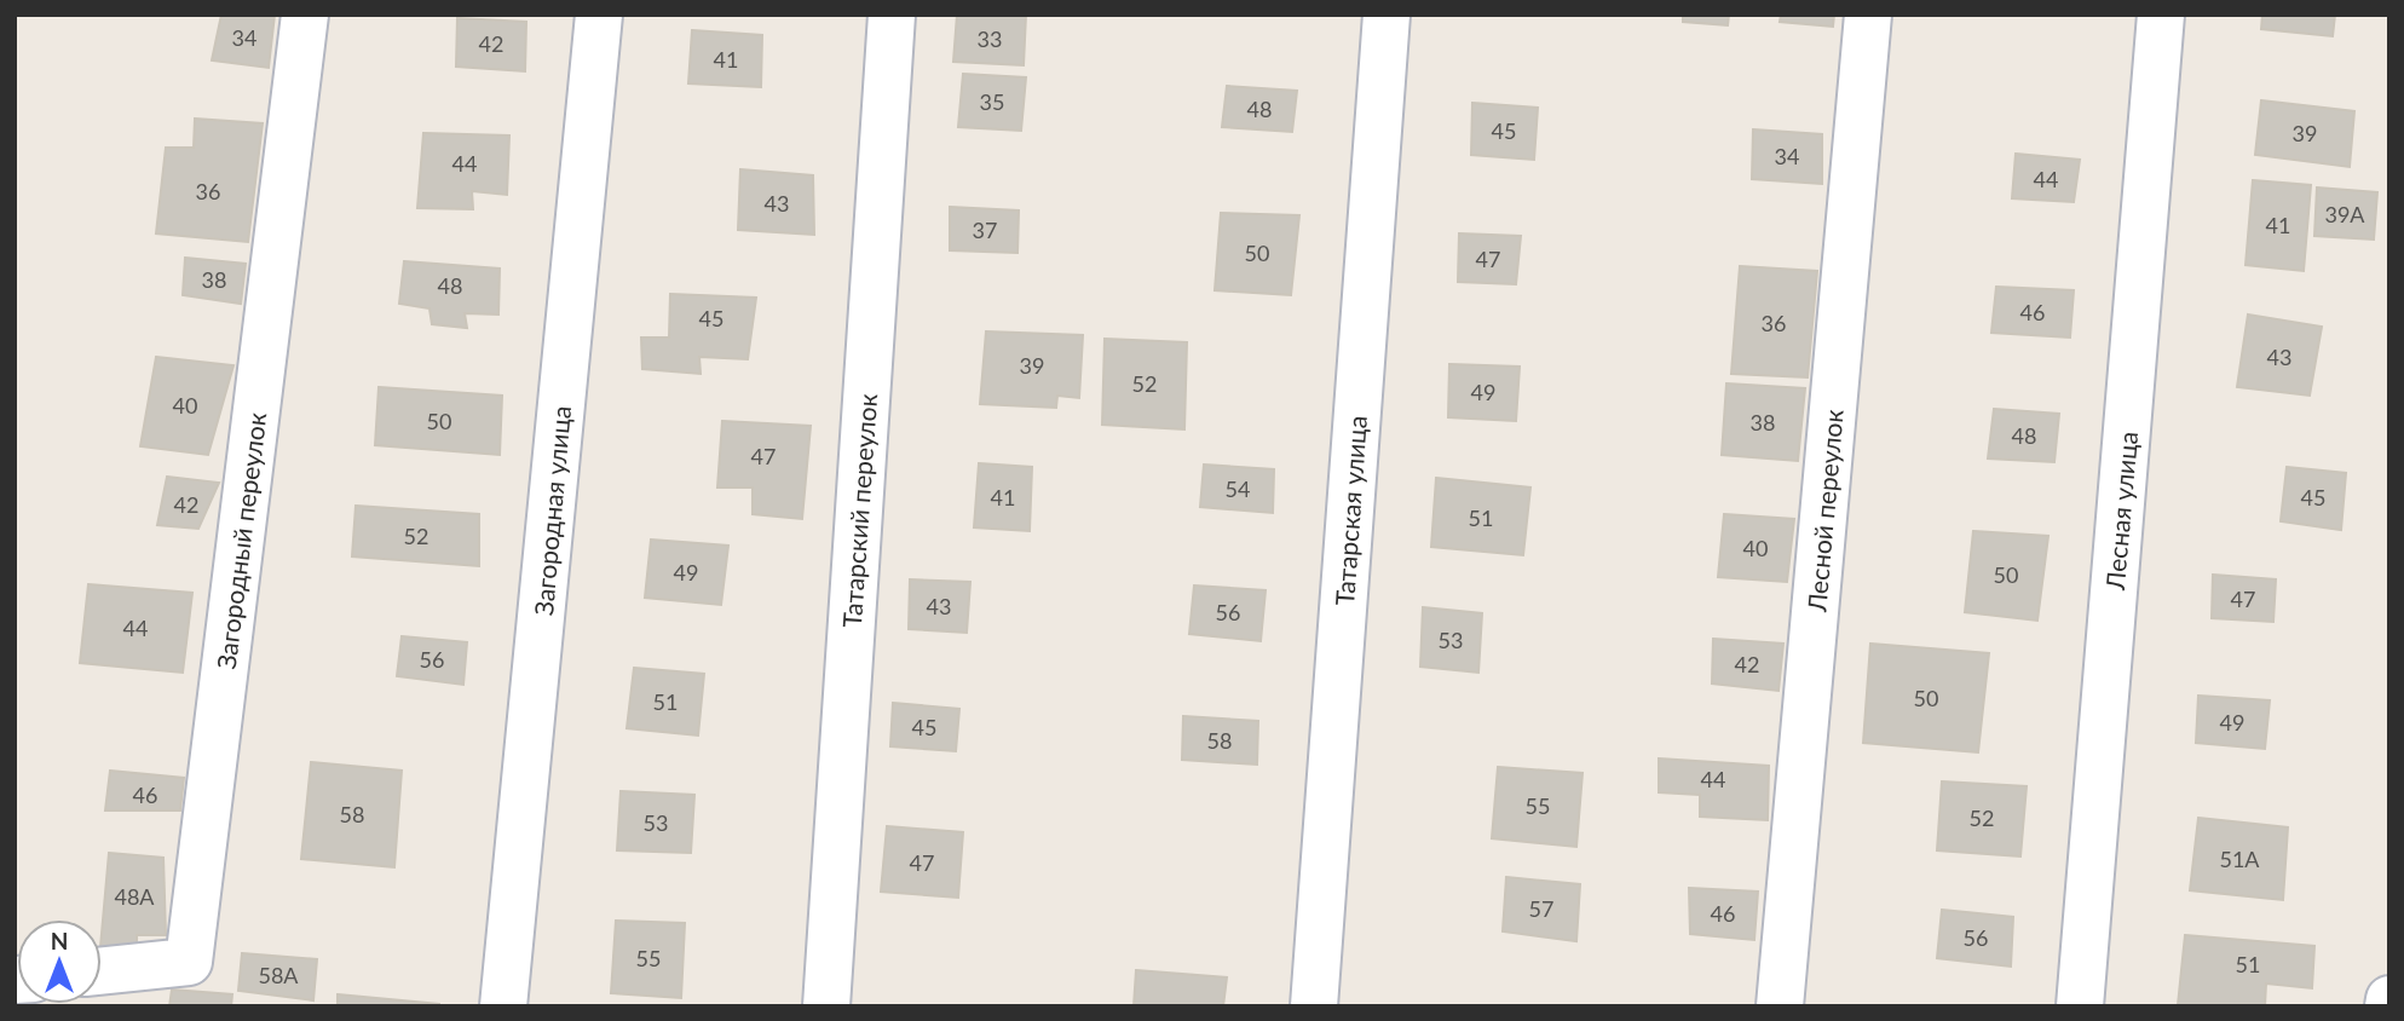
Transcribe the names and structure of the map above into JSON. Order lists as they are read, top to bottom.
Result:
{
  "streets": {
    "street": [
      "Загородная улица",
      "Татарский переулок",
      "Татарская улица",
      "Лесной переулок",
      "Лесная улица",
      "Загородный переулок"
    ]
  },
  "house_numbers": [
    "34",
    "33",
    "42",
    "41",
    "35",
    "48",
    "45",
    "39",
    "34",
    "44",
    "44",
    "36",
    "43",
    "39А",
    "41",
    "37",
    "50",
    "47",
    "38",
    "48",
    "46",
    "45",
    "36",
    "43",
    "39",
    "52",
    "49",
    "40",
    "50",
    "38",
    "48",
    "47",
    "54",
    "41",
    "45",
    "42",
    "51",
    "52",
    "40",
    "49",
    "50",
    "47",
    "43",
    "56",
    "44",
    "53",
    "56",
    "42",
    "50",
    "51",
    "49",
    "45",
    "58",
    "44",
    "46",
    "55",
    "58",
    "52",
    "53",
    "51А",
    "47",
    "48А",
    "57",
    "46",
    "56",
    "55",
    "51",
    "58А"
  ],
  "north": "top"
}
